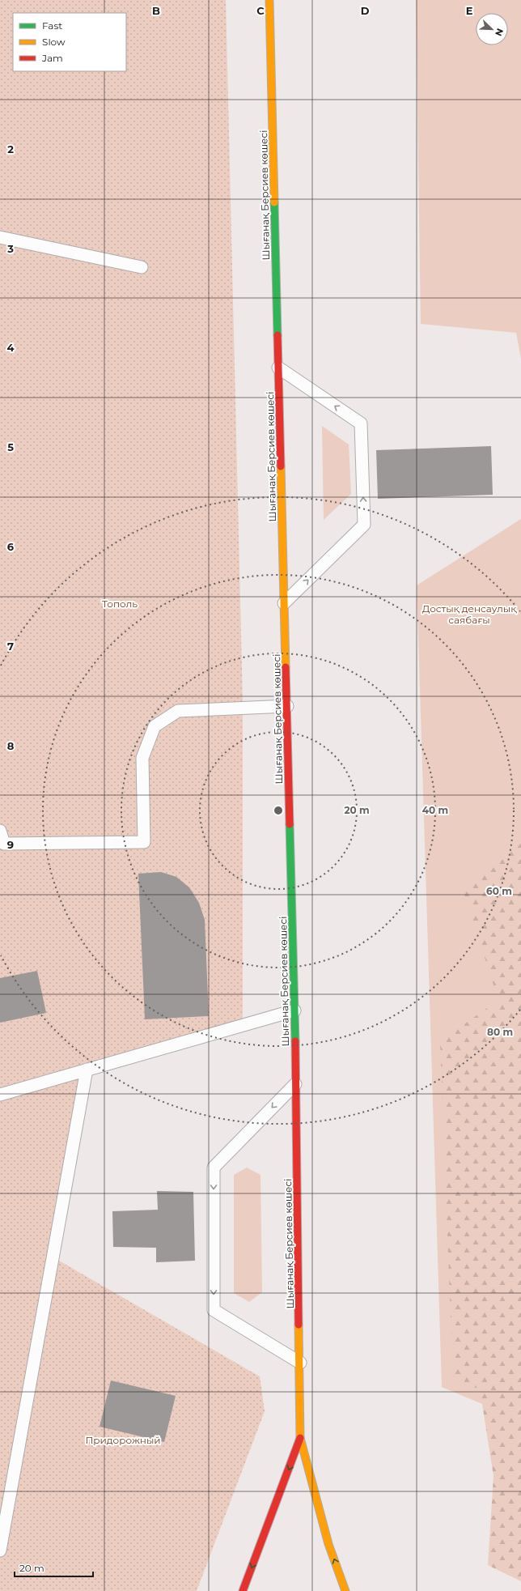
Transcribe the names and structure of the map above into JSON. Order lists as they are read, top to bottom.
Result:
{
  "streets": {
    "main road": ["Шығанақ Берсиев көшесі"]
  },
  "parks": ["Тополь", "Достық денсаулық саябағы", "Придорожный"],
  "legend": ["Fast", "Slow", "Jam"],
  "scale_bar": "20 m",
  "north": "bottom right",
  "grid": {
    "columns": [
      "B",
      "C",
      "D",
      "E"
    ],
    "rows": [
      "2",
      "3",
      "4",
      "5",
      "6",
      "7",
      "8",
      "9"
    ]
  },
  "rings": [
    "20 m",
    "40 m",
    "60 m",
    "80 m"
  ]
}
